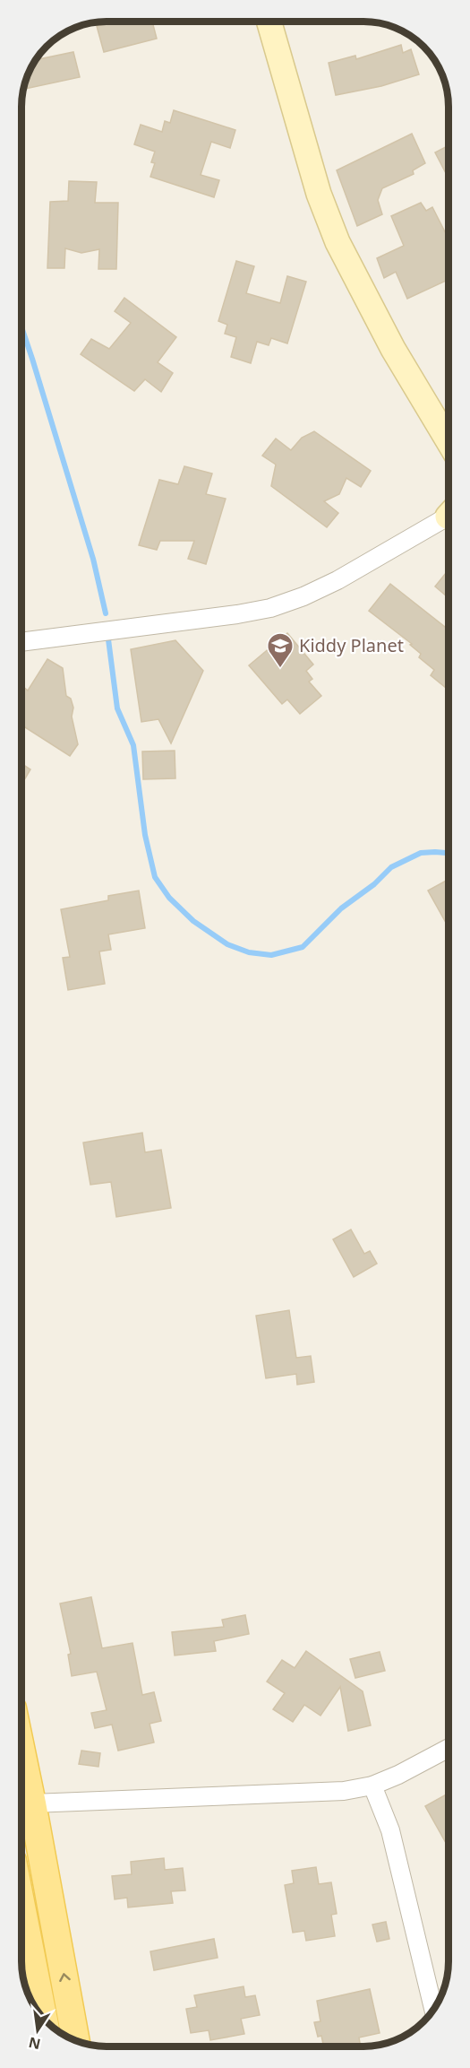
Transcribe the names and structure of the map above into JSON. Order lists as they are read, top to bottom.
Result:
{
  "places": {
    "school or university": ["Kiddy Planet"]
  },
  "north": "bottom"
}
